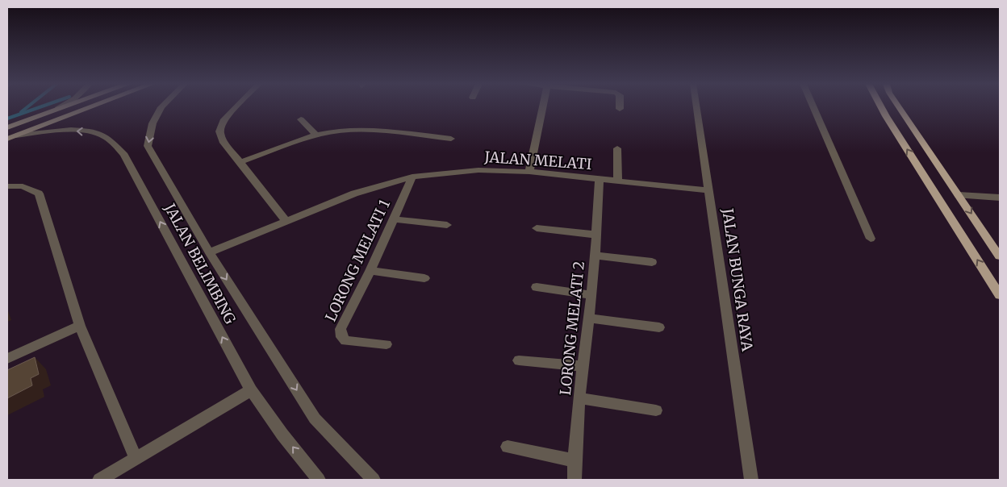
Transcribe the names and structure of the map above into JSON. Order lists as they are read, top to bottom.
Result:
{
  "streets": {
    "street": [
      "JALAN MELATI",
      "LORONG MELATI 1",
      "JALAN BELIMBING",
      "JALAN BUNGA RAYA",
      "LORONG MELATI 2"
    ]
  },
  "crossings": [
    ["JALAN MELATI", "LORONG MELATI 1"],
    ["JALAN MELATI", "JALAN BELIMBING"],
    ["JALAN MELATI", "JALAN BUNGA RAYA"],
    ["JALAN MELATI", "LORONG MELATI 2"]
  ]
}
